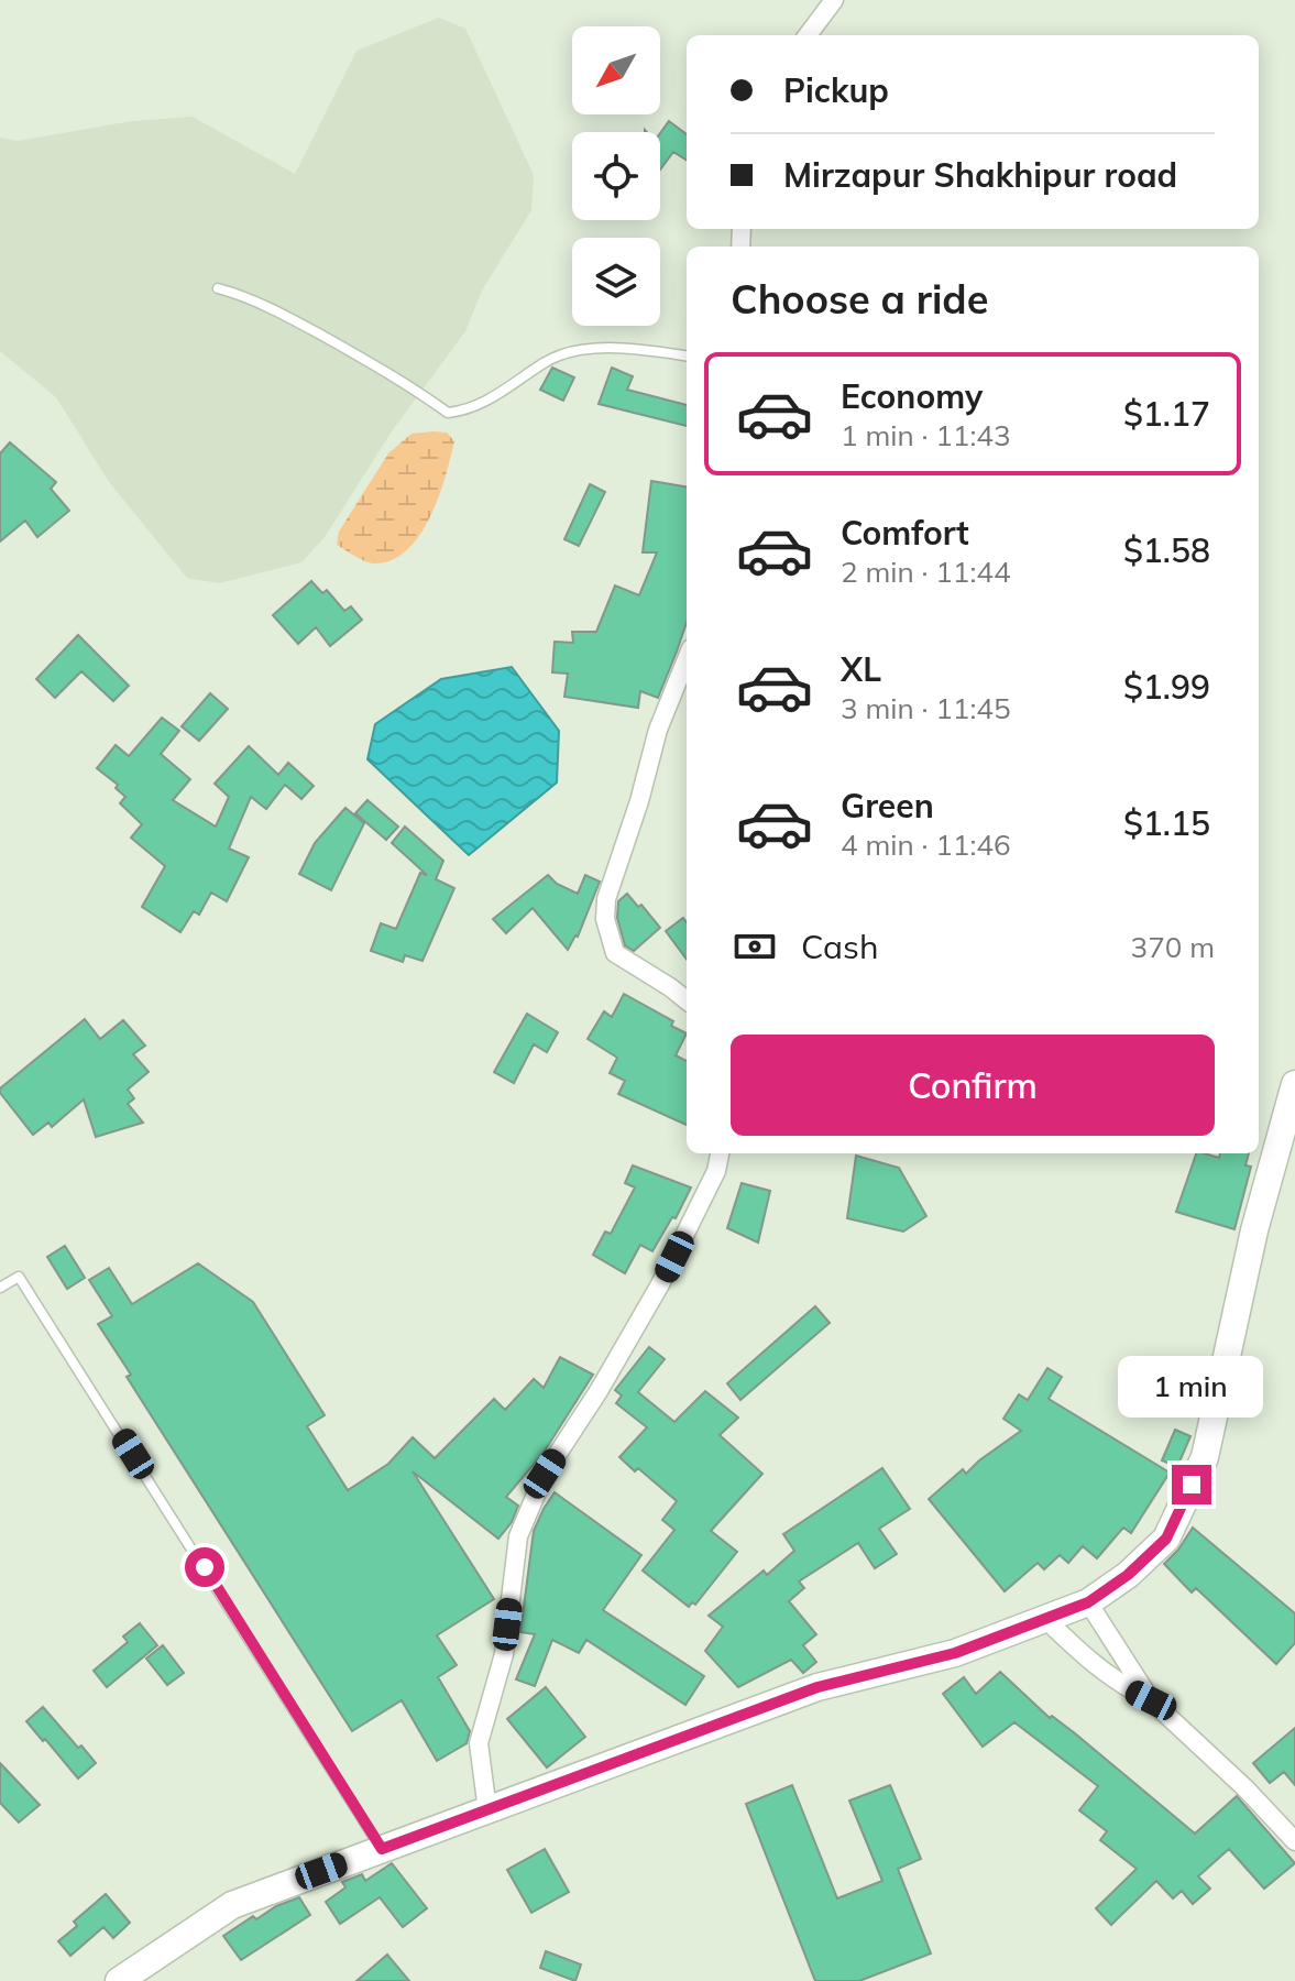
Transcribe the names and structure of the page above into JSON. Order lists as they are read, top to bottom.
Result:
{
  "north": "bottom left",
  "page": {
    "banner": ["Pickup", "Mirzapur Shakhipur road"],
    "heading": "Choose a ride",
    "list": [
      {
        "name": "Economy",
        "note": "1 min · 11:43",
        "value": "$1.17"
      },
      {
        "name": "Comfort",
        "note": "2 min · 11:44",
        "value": "$1.58"
      },
      {
        "name": "XL",
        "note": "3 min · 11:45",
        "value": "$1.99"
      },
      {
        "name": "Green",
        "note": "4 min · 11:46",
        "value": "$1.15"
      }
    ],
    "pay": ["Cash", "370 m"],
    "buttons": "Confirm",
    "bubble": "1 min"
  }
}
